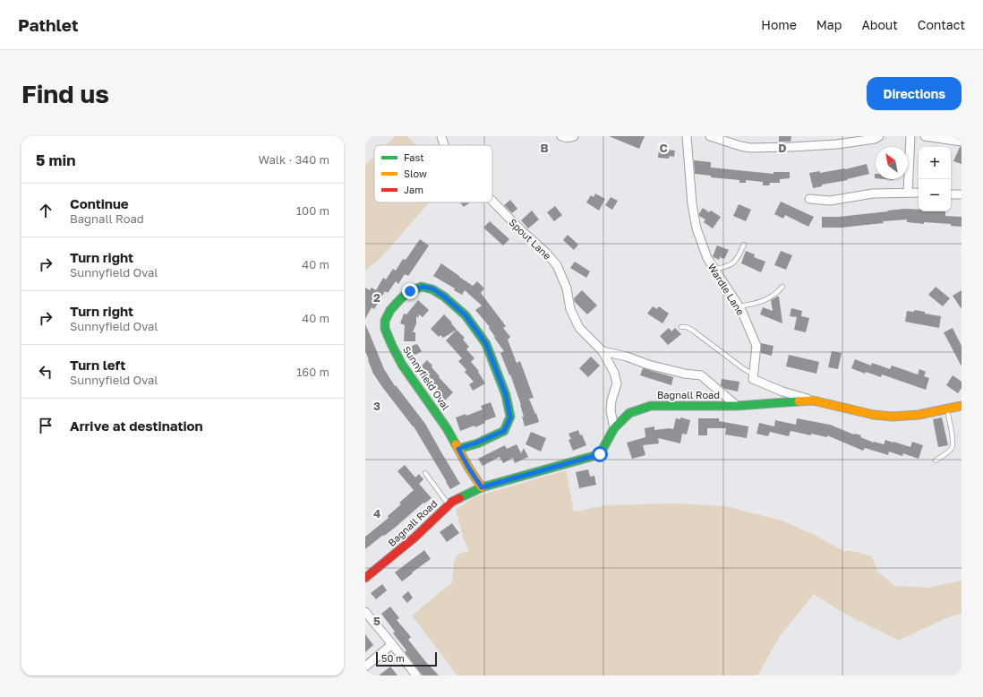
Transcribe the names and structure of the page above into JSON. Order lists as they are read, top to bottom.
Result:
{
  "streets": {
    "street": [
      "Spout Lane",
      "Wardle Lane",
      "Sunnyfield Oval",
      "Bagnall Road"
    ]
  },
  "crossings": [
    ["Spout Lane", "Bagnall Road"],
    ["Sunnyfield Oval", "Bagnall Road"]
  ],
  "legend": ["Fast", "Slow", "Jam"],
  "scale_bar": "50 m",
  "north": "top left",
  "page": {
    "header": "Pathlet",
    "nav": [
      "Home",
      "Map",
      "About",
      "Contact"
    ],
    "buttons": "Directions",
    "title": "Find us",
    "heading": ["5 min", "Walk · 340 m"],
    "map_buttons": ["+", "−"],
    "list": [
      ["Continue", "Bagnall Road", "100 m"],
      ["Turn right", "Sunnyfield Oval", "40 m"],
      ["Turn right", "Sunnyfield Oval", "40 m"],
      ["Turn left", "Sunnyfield Oval", "160 m"],
      "Arrive at destination"
    ],
    "scale": "50 m"
  },
  "grid": {
    "columns": ["B", "C", "D"],
    "rows": [
      "2",
      "3",
      "4",
      "5"
    ]
  }
}
